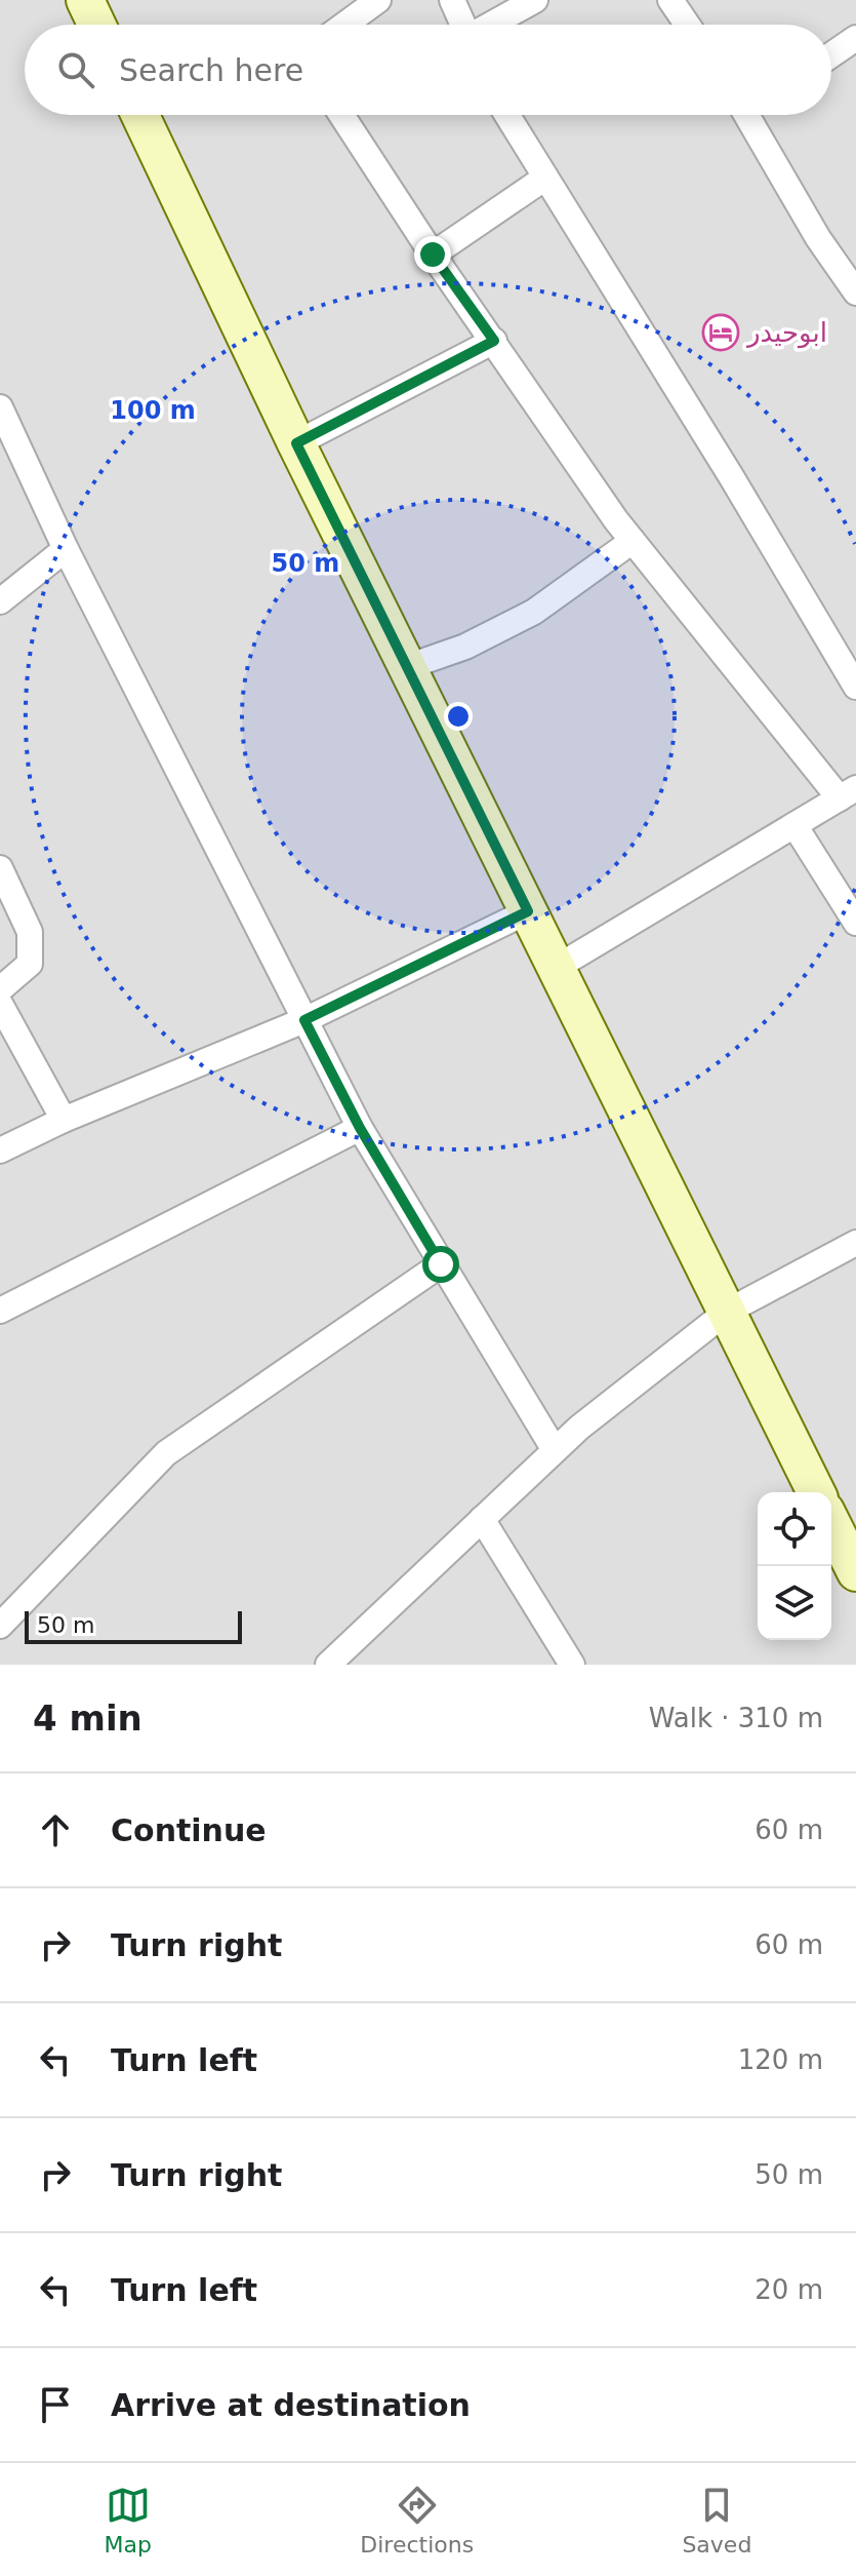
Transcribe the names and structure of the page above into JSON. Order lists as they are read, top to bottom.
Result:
{
  "places": {
    "hotel": ["ابوحيدر"]
  },
  "scale_bar": "50 m",
  "page": {
    "search": "Search here",
    "scale": "50 m",
    "heading": ["4 min", "Walk · 310 m"],
    "list": [
      ["Continue", "60 m"],
      ["Turn right", "60 m"],
      ["Turn left", "120 m"],
      ["Turn right", "50 m"],
      ["Turn left", "20 m"],
      "Arrive at destination"
    ],
    "nav": ["Map", "Directions", "Saved"]
  },
  "rings": ["100 m", "50 m"]
}
